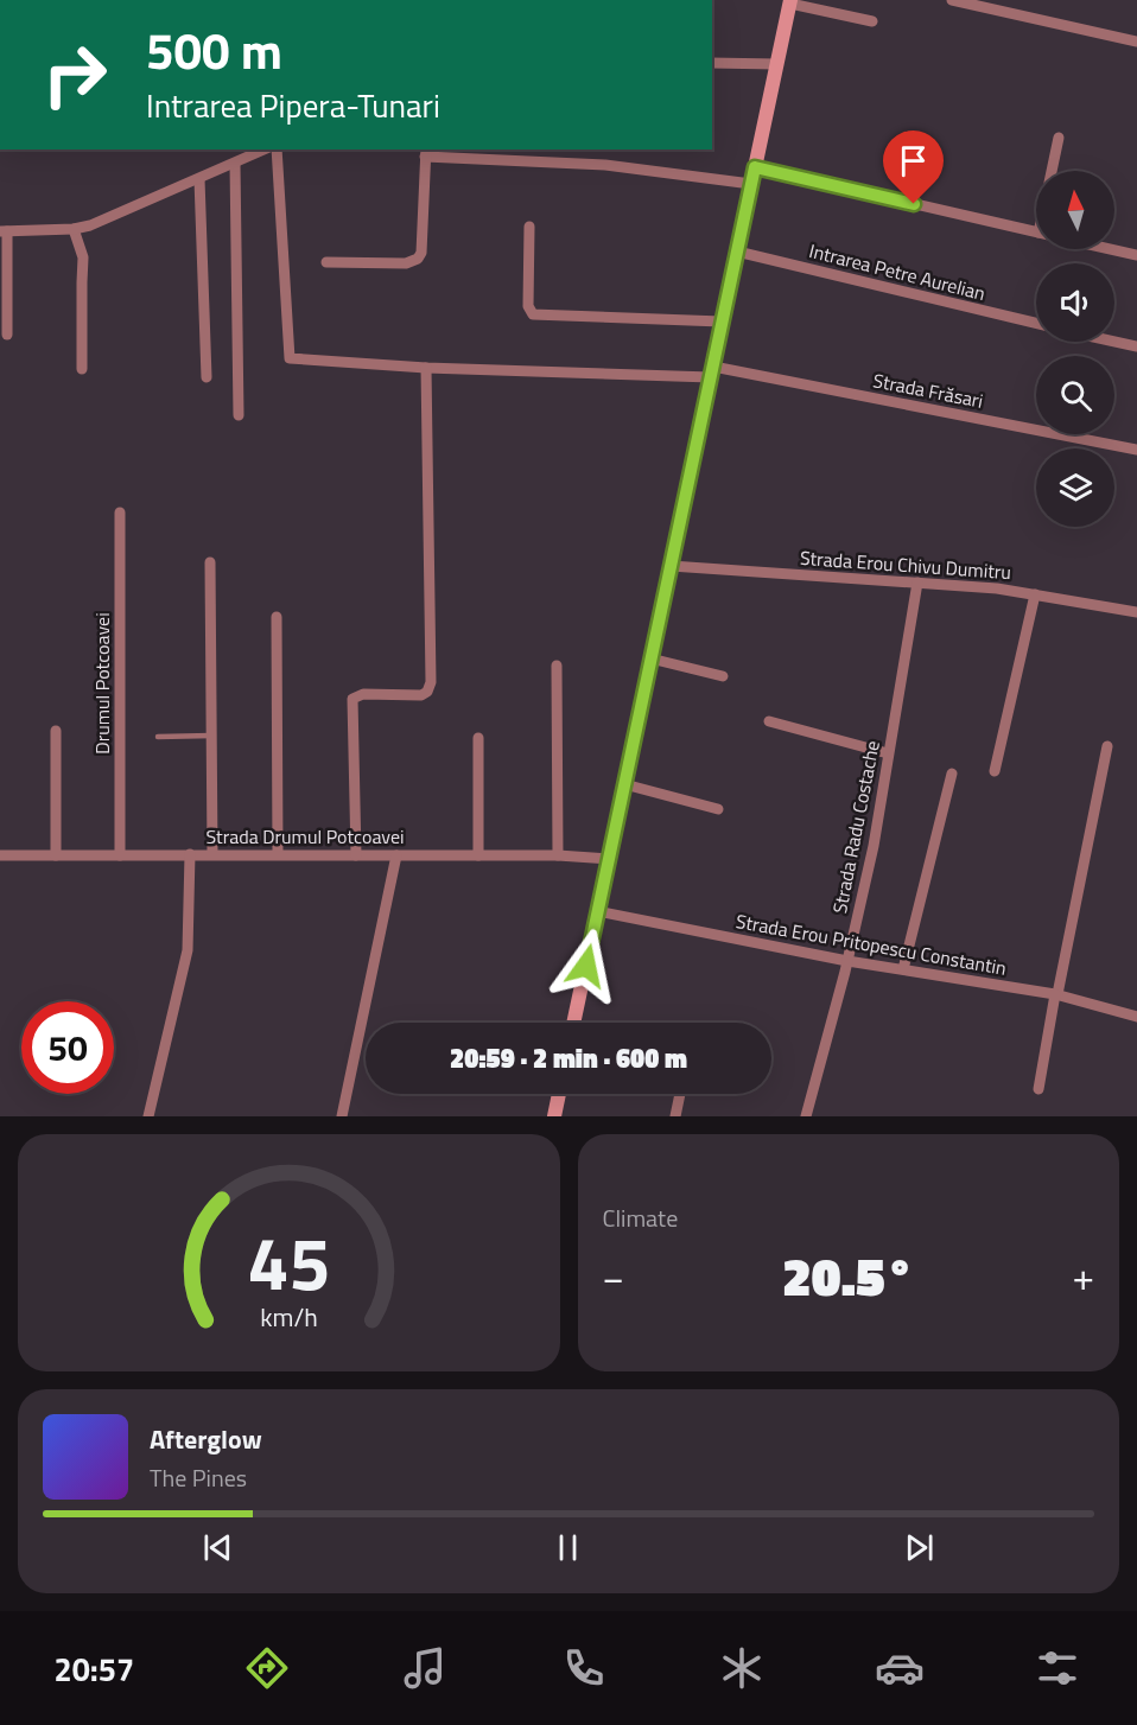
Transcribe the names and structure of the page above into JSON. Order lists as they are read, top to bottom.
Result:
{
  "streets": {
    "street": [
      "Intrarea Petre Aurelian",
      "Strada Frăsari",
      "Strada Erou Chivu Dumitru",
      "Drumul Potcoavei",
      "Strada Radu Costache",
      "Strada Drumul Potcoavei",
      "Strada Erou Pritopescu Constantin"
    ]
  },
  "crossings": [
    ["Strada Erou Chivu Dumitru", "Strada Radu Costache"],
    ["Drumul Potcoavei", "Strada Drumul Potcoavei"],
    ["Strada Radu Costache", "Strada Erou Pritopescu Constantin"]
  ],
  "north": "top",
  "page": {
    "turn": ["500 m", "Intrarea Pipera-Tunari"],
    "limit": "50",
    "trip": "20:59 · 2 min · 600 m",
    "tile": "Climate",
    "heat": ["−", "20.5°", "+"],
    "song": ["Afterglow", "The Pines"],
    "tabs": "20:57",
    "gauge": ["45", "km/h"]
  }
}
